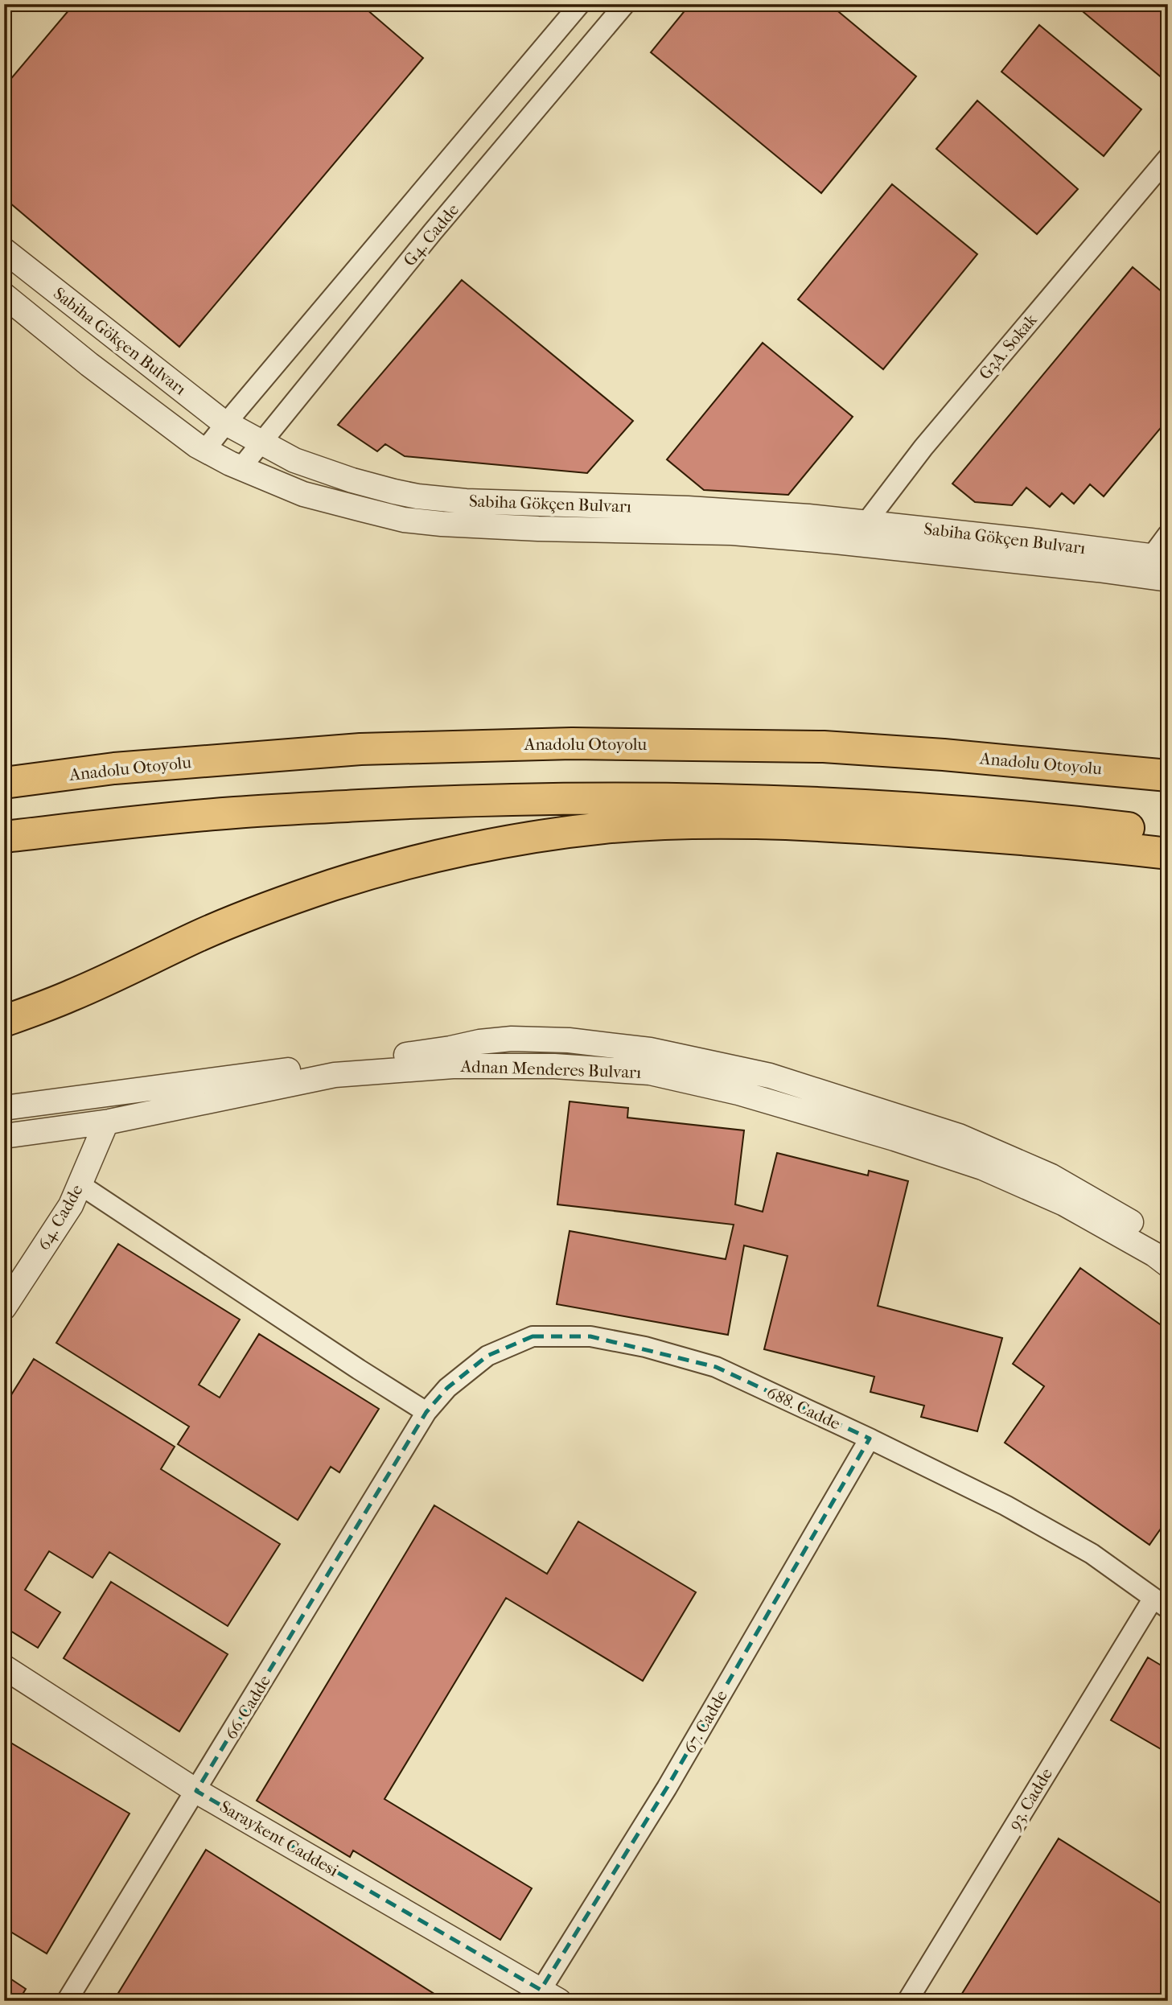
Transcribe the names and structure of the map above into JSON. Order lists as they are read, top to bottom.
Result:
{
  "streets": {
    "highway": ["Anadolu Otoyolu"],
    "street": [
      "G4. Cadde",
      "Sabiha Gökçen Bulvarı",
      "G3A. Sokak",
      "Adnan Menderes Bulvarı",
      "64. Cadde",
      "688. Cadde",
      "66. Cadde",
      "67. Cadde",
      "93. Cadde",
      "Saraykent Caddesi"
    ]
  },
  "crossings": [
    ["G4. Cadde", "Sabiha Gökçen Bulvarı"],
    ["Sabiha Gökçen Bulvarı", "G3A. Sokak"],
    ["Adnan Menderes Bulvarı", "64. Cadde"],
    ["688. Cadde", "66. Cadde"],
    ["688. Cadde", "67. Cadde"],
    ["688. Cadde", "93. Cadde"],
    ["66. Cadde", "Saraykent Caddesi"],
    ["67. Cadde", "Saraykent Caddesi"]
  ]
}
